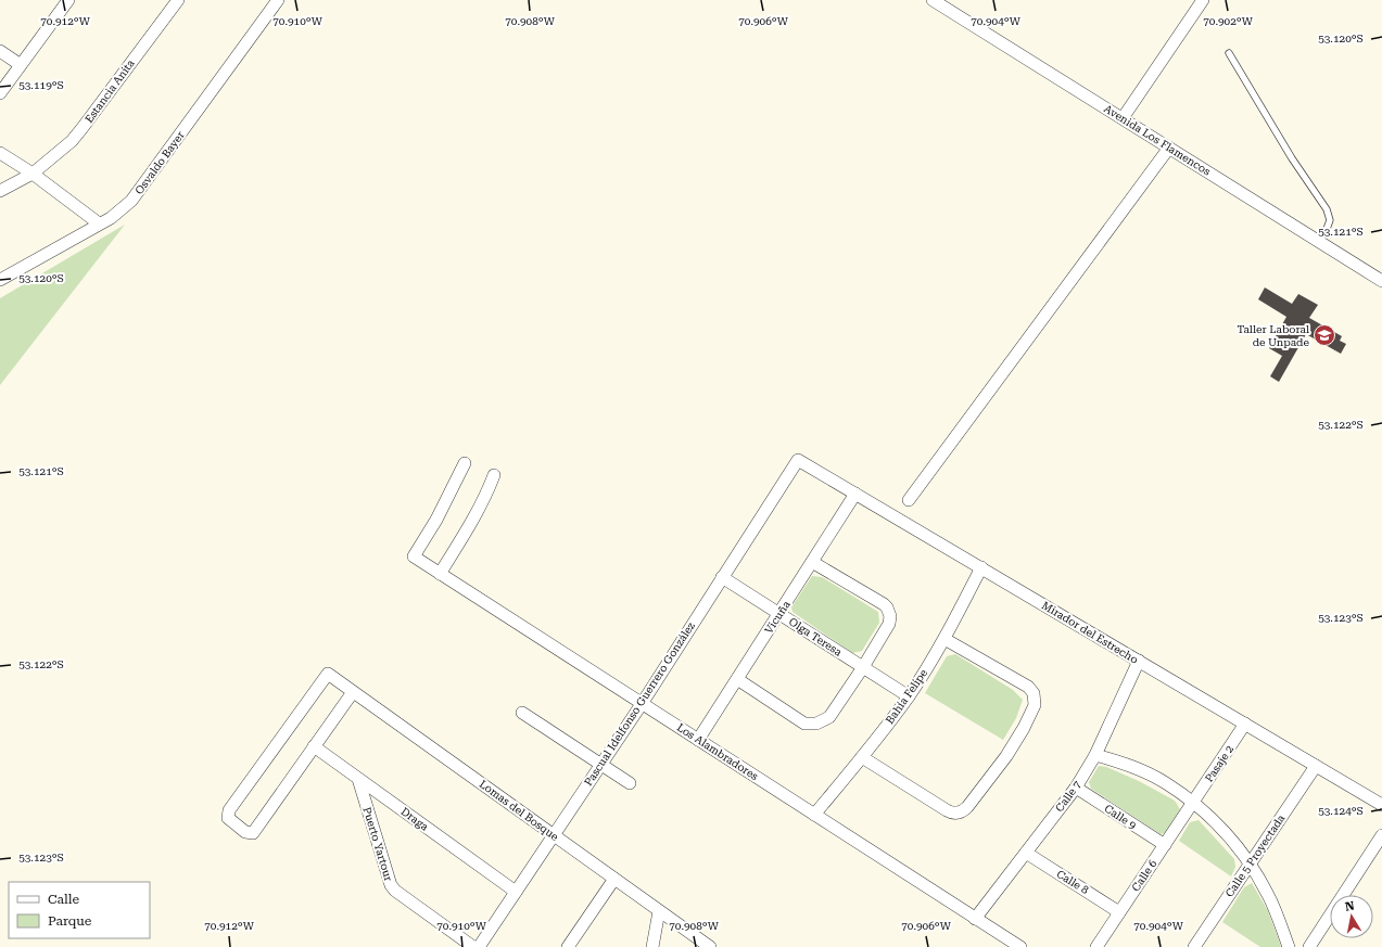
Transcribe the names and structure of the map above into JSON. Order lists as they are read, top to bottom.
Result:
{
  "streets": {
    "street": [
      "Estancia Anita",
      "Avenida Los Flamencos",
      "Osvaldo Bayer",
      "Vicuña",
      "Mirador del Estrecho",
      "Olga Teresa",
      "Bahía Felipe",
      "Pascual Idelfonso Guerrero González",
      "Los Alambradores",
      "Pasaje 2",
      "Calle 7",
      "Lomas del Bosque",
      "Calle 9",
      "Draga",
      "Puerto Yartour",
      "Calle 5 Proyectada",
      "Calle 6",
      "Calle 8"
    ]
  },
  "crossings": [
    ["Vicuña", "Mirador del Estrecho"],
    ["Vicuña", "Olga Teresa"],
    ["Vicuña", "Los Alambradores"],
    ["Mirador del Estrecho", "Bahía Felipe"],
    ["Mirador del Estrecho", "Pascual Idelfonso Guerrero González"],
    ["Mirador del Estrecho", "Pasaje 2"],
    ["Mirador del Estrecho", "Calle 7"],
    ["Mirador del Estrecho", "Calle 5 Proyectada"],
    ["Olga Teresa", "Bahía Felipe"],
    ["Olga Teresa", "Pascual Idelfonso Guerrero González"],
    ["Bahía Felipe", "Los Alambradores"],
    ["Pascual Idelfonso Guerrero González", "Los Alambradores"],
    ["Pascual Idelfonso Guerrero González", "Lomas del Bosque"],
    ["Pascual Idelfonso Guerrero González", "Draga"],
    ["Los Alambradores", "Calle 7"],
    ["Pasaje 2", "Calle 6"],
    ["Calle 7", "Calle 9"],
    ["Calle 7", "Calle 8"],
    ["Lomas del Bosque", "Draga"],
    ["Calle 9", "Calle 6"],
    ["Draga", "Puerto Yartour"],
    ["Calle 6", "Calle 8"]
  ],
  "places": {
    "school or university": ["Taller Laboral de Unpade"]
  },
  "legend": ["Calle", "Parque"],
  "north": "top",
  "coordinates": [
    "70.912°W",
    "70.910°W",
    "70.908°W",
    "70.906°W",
    "70.904°W",
    "70.902°W",
    "53.120°S",
    "53.119°S",
    "53.121°S",
    "53.122°S",
    "53.123°S",
    "53.124°S"
  ]
}
